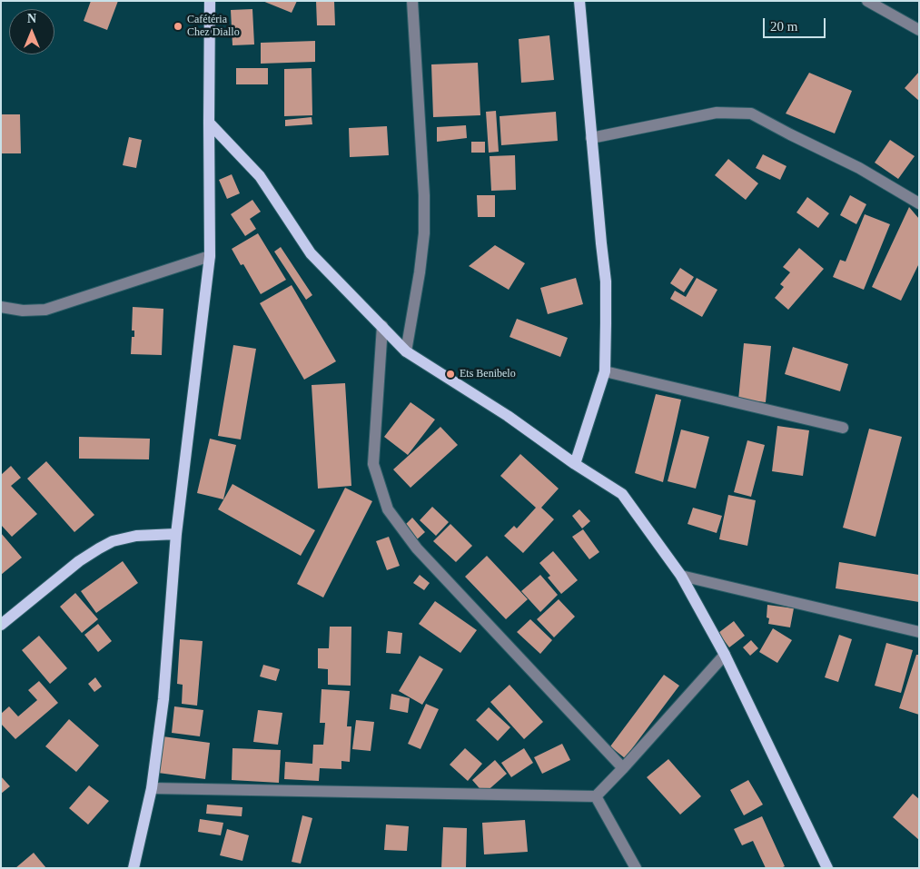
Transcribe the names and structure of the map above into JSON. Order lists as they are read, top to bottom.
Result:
{
  "places": ["Cafétéria Chez Diallo", "Ets Benibelo"],
  "scale_bar": "20 m",
  "north": "top"
}
